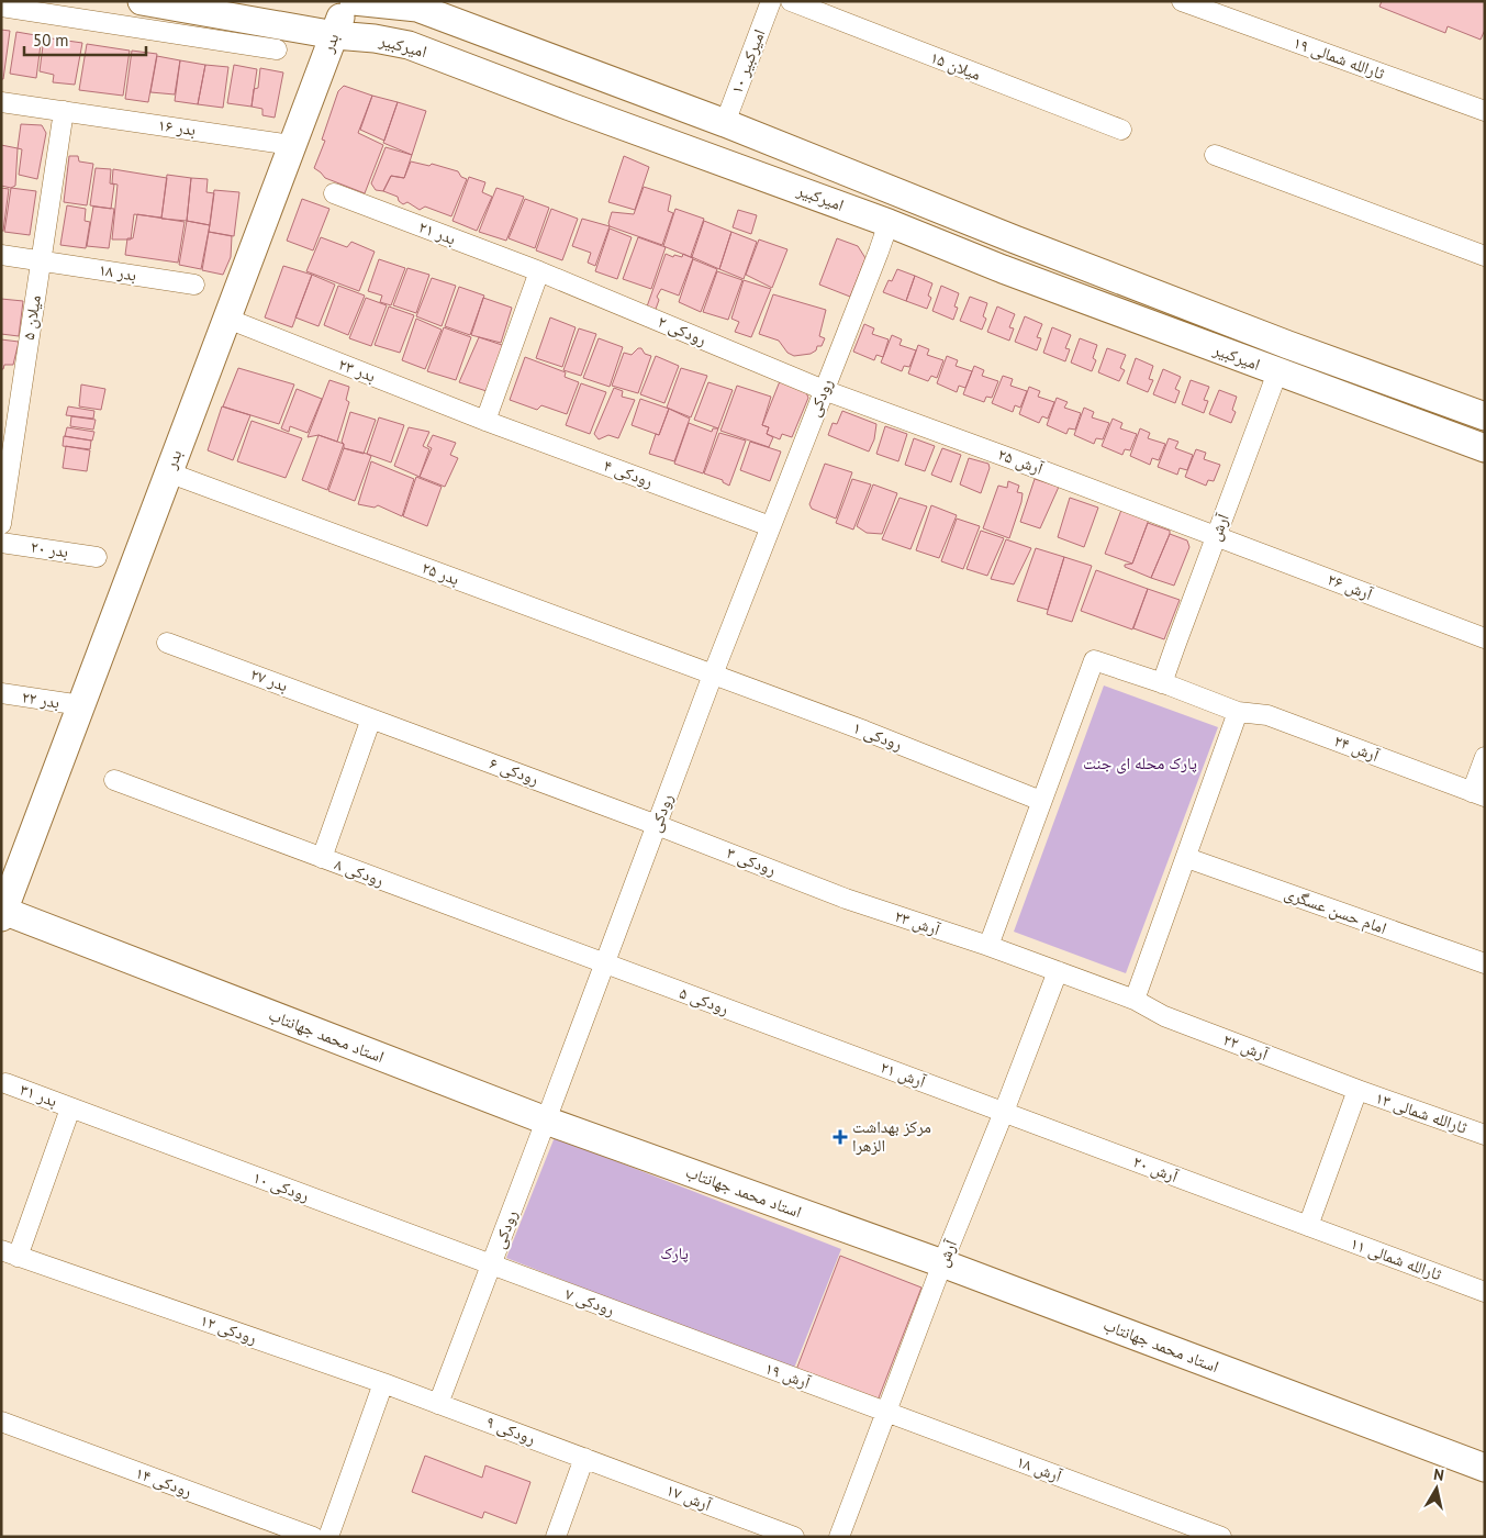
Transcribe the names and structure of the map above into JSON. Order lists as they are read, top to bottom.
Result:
{
  "streets": {
    "street": [
      "بدر",
      "امیرکبیر",
      "ثارالله شمالی ۱۹",
      "امیرکبیر ۱۰",
      "میلان ۱۵",
      "بدر ۱۶",
      "بدر ۲۱",
      "بدر ۱‍۸",
      "میلان ۵",
      "رودکی ۲",
      "بدر ۲۳",
      "رودکی",
      "آرش ۲۵",
      "رودکی ۴",
      "آرش",
      "بدر ۲۰",
      "بدر ۲۵",
      "آرش ۲۶",
      "بدر ۲۷",
      "بدر ۲۲",
      "رودکی ۱",
      "آرش ۲۴",
      "رودکی ۶",
      "رودکی ۳",
      "رودکی ۸",
      "امام حسن عسگری",
      "آرش ۲۳",
      "رودکی ۵",
      "استاد محمد جهانتاب",
      "آرش ۲۲",
      "آرش ۲۱",
      "بدر ۳۱",
      "ثارالله شمالی ۱۳",
      "آرش ۲۰",
      "رودکی ۱۰",
      "ثارالله شمالی ۱۱",
      "رودکی ۷",
      "رودکی ۱۲",
      "آرش ۱۹",
      "رودکی ۹",
      "آرش ۱۸",
      "رودکی ۱۴",
      "آرش ۱۷"
    ]
  },
  "crossings": [
    ["بدر", "امیرکبیر"],
    ["بدر", "بدر ۱۶"],
    ["بدر", "بدر ۲۳"],
    ["بدر", "بدر ۲۵"],
    ["بدر", "بدر ۲۲"],
    ["بدر", "استاد محمد جهانتاب"],
    ["امیرکبیر", "امیرکبیر ۱۰"],
    ["امیرکبیر", "رودکی"],
    ["امیرکبیر", "آرش"],
    ["بدر ۱۶", "میلان ۵"],
    ["بدر ۲۱", "رودکی ۲"],
    ["بدر ۱‍۸", "میلان ۵"],
    ["رودکی ۲", "رودکی"],
    ["رودکی ۲", "آرش ۲۵"],
    ["بدر ۲۳", "رودکی ۴"],
    ["رودکی", "آرش ۲۵"],
    ["رودکی", "رودکی ۴"],
    ["رودکی", "بدر ۲۵"],
    ["رودکی", "رودکی ۱"],
    ["رودکی", "رودکی ۶"],
    ["رودکی", "رودکی ۳"],
    ["رودکی", "رودکی ۸"],
    ["رودکی", "رودکی ۵"],
    ["رودکی", "استاد محمد جهانتاب"],
    ["رودکی", "رودکی ۱۰"],
    ["رودکی", "رودکی ۷"],
    ["رودکی", "رودکی ۱۲"],
    ["رودکی", "رودکی ۹"],
    ["آرش ۲۵", "آرش"],
    ["آرش ۲۵", "آرش ۲۶"],
    ["آرش", "آرش ۲۶"],
    ["آرش", "آرش ۲۴"],
    ["آرش", "آرش ۲۳"],
    ["آرش", "استاد محمد جهانتاب"],
    ["آرش", "آرش ۲۲"],
    ["آرش", "آرش ۲۱"],
    ["آرش", "آرش ۲۰"],
    ["آرش", "آرش ۱۹"],
    ["آرش", "آرش ۱۸"],
    ["بدر ۲۵", "رودکی ۱"],
    ["بدر ۲۷", "رودکی ۶"],
    ["رودکی ۱", "آرش ۲۴"],
    ["رودکی ۶", "رودکی ۳"],
    ["رودکی ۳", "آرش ۲۳"],
    ["رودکی ۸", "رودکی ۵"],
    ["آرش ۲۳", "آرش ۲۲"],
    ["رودکی ۵", "آرش ۲۱"],
    ["آرش ۲۲", "ثارالله شمالی ۱۳"],
    ["آرش ۲۱", "آرش ۲۰"],
    ["بدر ۳۱", "رودکی ۱۰"],
    ["آرش ۲۰", "ثارالله شمالی ۱۱"],
    ["رودکی ۱۰", "رودکی ۷"],
    ["رودکی ۷", "آرش ۱۹"],
    ["رودکی ۱۲", "رودکی ۹"],
    ["آرش ۱۹", "آرش ۱۸"],
    ["رودکی ۹", "آرش ۱۷"]
  ],
  "parks": ["پارک محله ای جنت", "پارک"],
  "places": {
    "health": ["مرکز بهداشت الزهرا"]
  },
  "scale_bar": "50 m",
  "north": "top"
}
